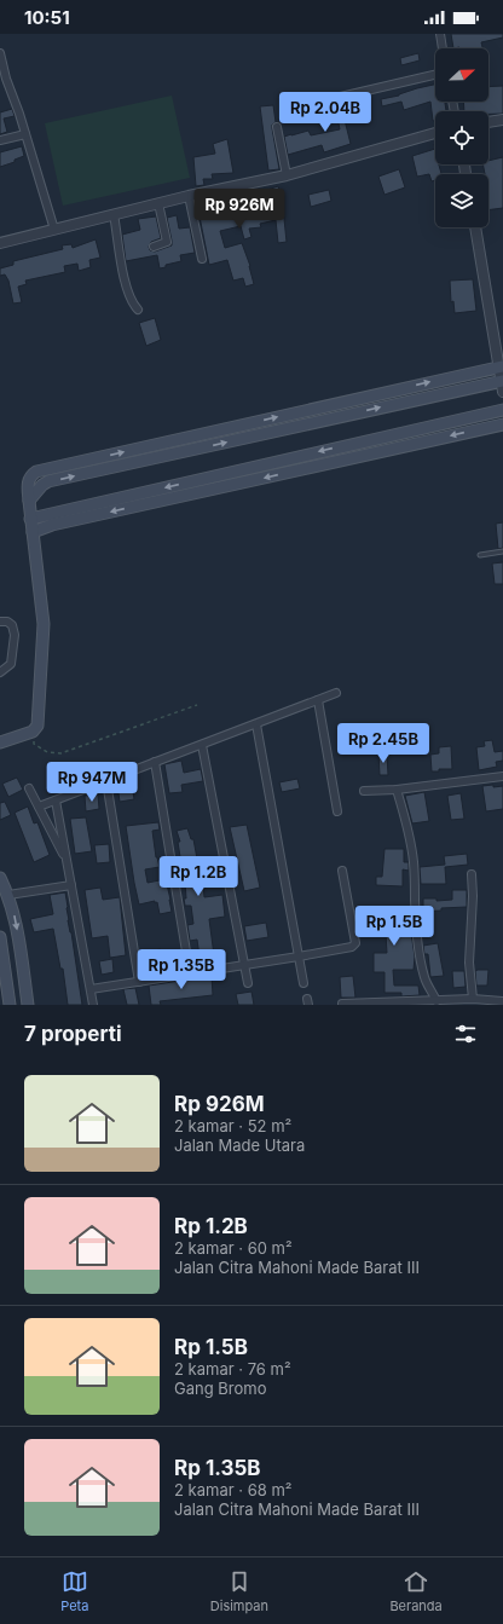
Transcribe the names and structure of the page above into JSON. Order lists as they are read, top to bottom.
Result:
{
  "north": "right",
  "page": {
    "status": "10:51",
    "price": [
      "Rp 2.04B",
      "Rp 926M",
      "Rp 2.45B",
      "Rp 947M",
      "Rp 1.2B",
      "Rp 1.5B",
      "Rp 1.35B"
    ],
    "heading": "7 properti",
    "list": [
      {
        "name": "Rp 926M",
        "note": "2 kamar · 52 m² · Jalan Made Utara"
      },
      {
        "name": "Rp 1.2B",
        "note": "2 kamar · 60 m² · Jalan Citra Mahoni Made Barat III"
      },
      {
        "name": "Rp 1.5B",
        "note": "2 kamar · 76 m² · Gang Bromo"
      },
      {
        "name": "Rp 1.35B",
        "note": "2 kamar · 68 m² · Jalan Citra Mahoni Made Barat III"
      }
    ],
    "tabs": ["Peta", "Disimpan", "Beranda"]
  }
}
